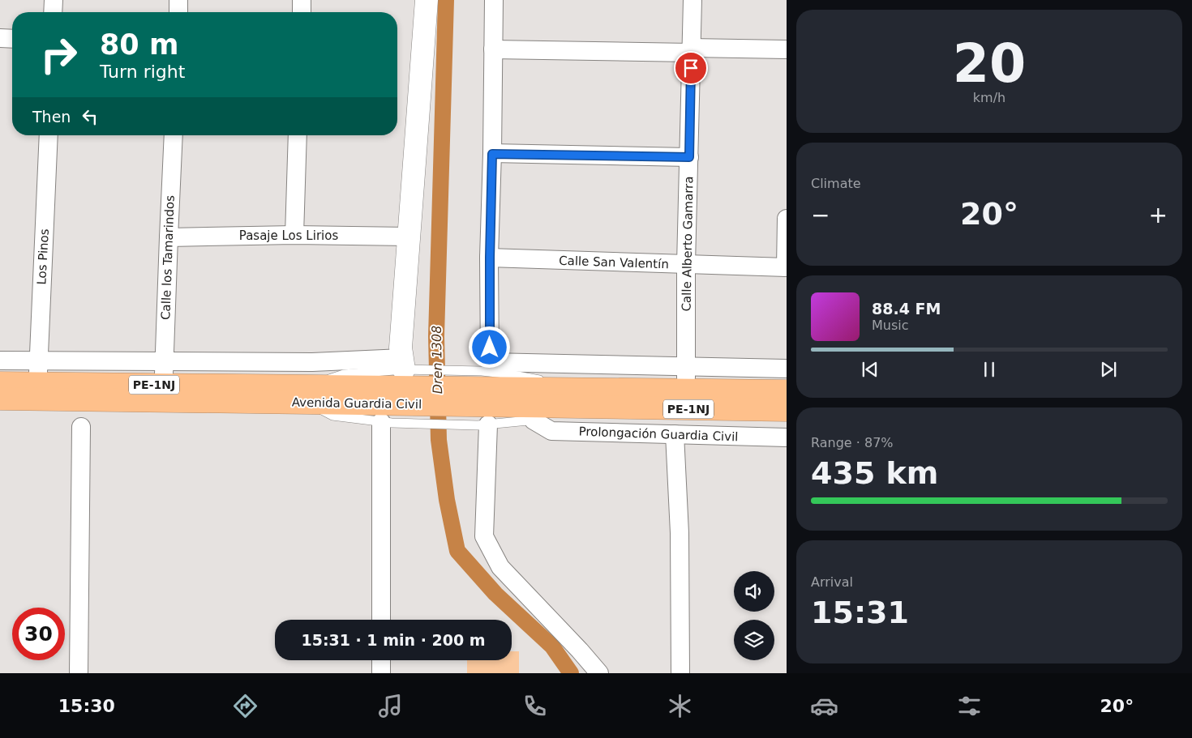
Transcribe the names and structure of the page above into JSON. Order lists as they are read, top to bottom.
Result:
{
  "streets": {
    "highway": ["PE-1NJ", "Avenida Guardia Civil"],
    "street": [
      "Pasaje Los Lirios",
      "Calle Alberto Gamarra",
      "Los Pinos",
      "Calle los Tamarindos",
      "Calle San Valentín",
      "Prolongación Guardia Civil"
    ]
  },
  "crossings": [
    ["Pasaje Los Lirios", "Calle los Tamarindos"],
    ["Calle Alberto Gamarra", "Calle San Valentín"],
    ["Calle Alberto Gamarra", "Avenida Guardia Civil"],
    ["Los Pinos", "Avenida Guardia Civil"],
    ["Calle los Tamarindos", "Avenida Guardia Civil"]
  ],
  "water": ["Dren 1308"],
  "page": {
    "tile": [
      ["20", "km/h"],
      "Climate",
      ["Range · 87%", "435 km"],
      ["Arrival", "15:31"]
    ],
    "turn": ["80 m", "Turn right"],
    "then": "Then",
    "heat": ["−", "20°", "+"],
    "song": ["88.4 FM", "Music"],
    "limit": "30",
    "trip": "15:31 · 1 min · 200 m",
    "tabs": ["15:30", "20°"]
  }
}
